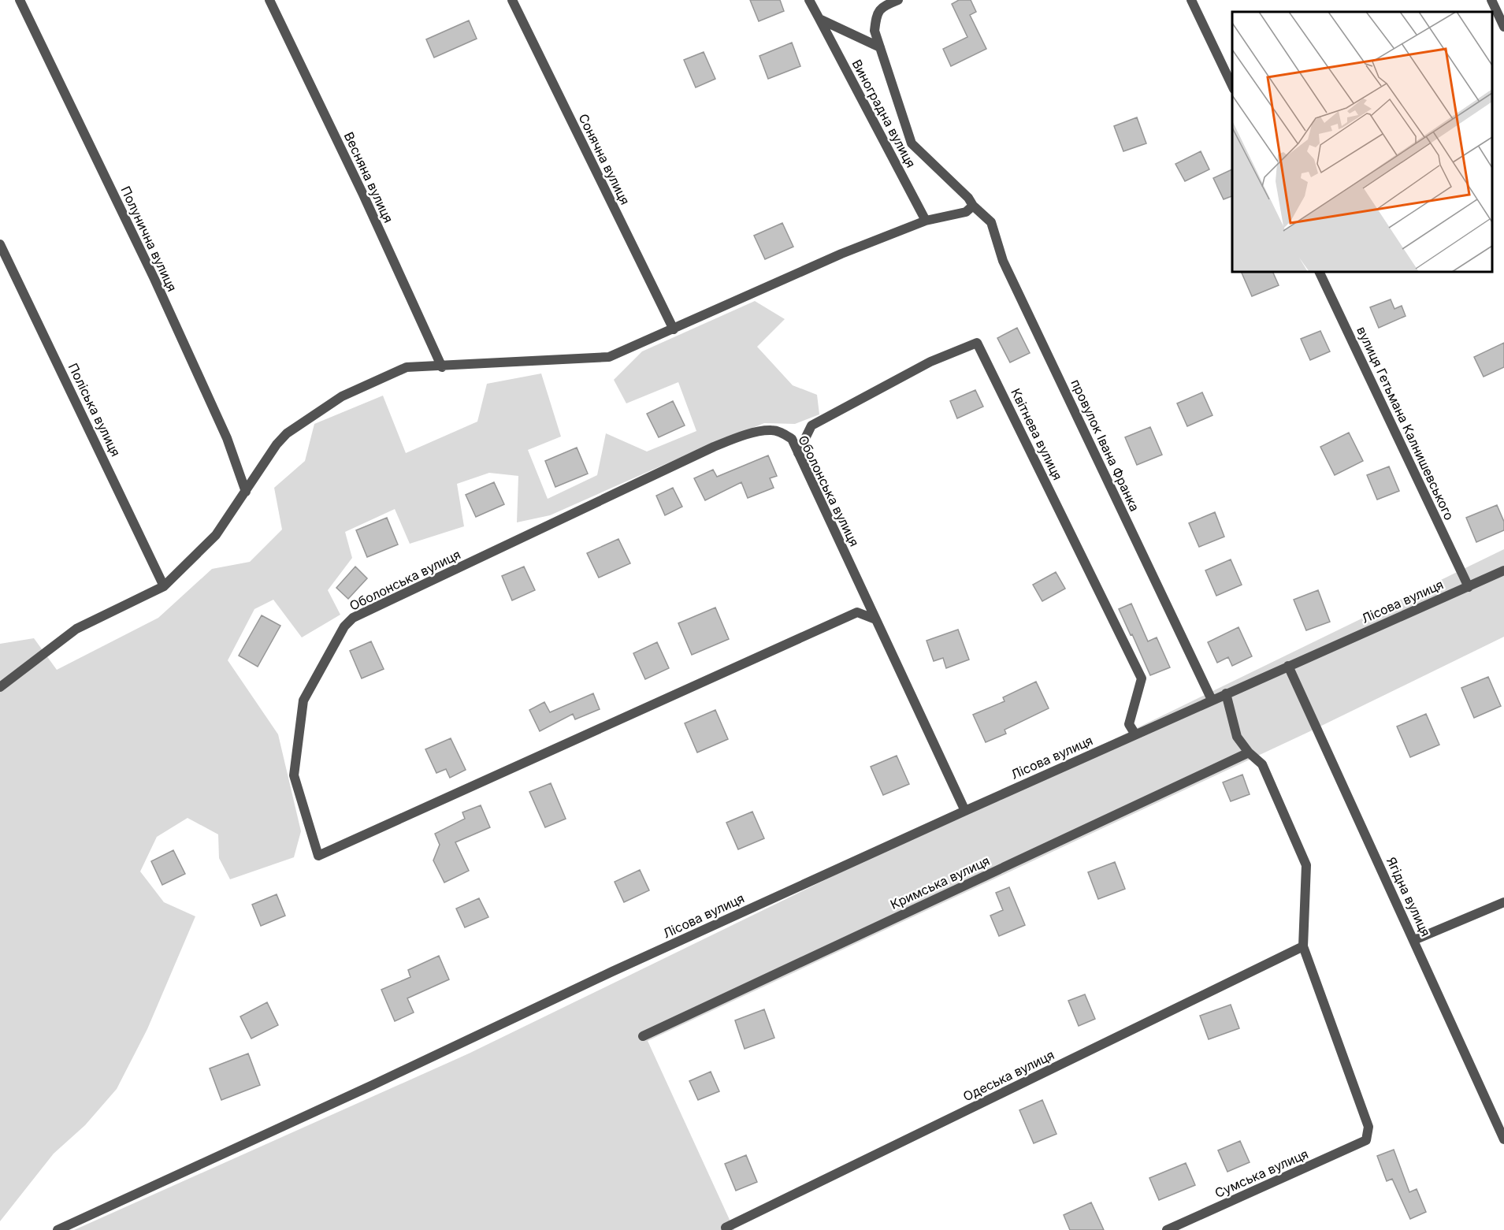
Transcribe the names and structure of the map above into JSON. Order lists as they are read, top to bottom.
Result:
{
  "streets": {
    "street": [
      "Виноградна вулиця",
      "Сонячна вулиця",
      "Весняна вулиця",
      "Полунична вулиця",
      "Поліська вулиця",
      "вулиця Гетьмана Калнишевського",
      "Квітнева вулиця",
      "провулок Івана Франка",
      "Оболонська вулиця",
      "Лісова вулиця",
      "Кримська вулиця",
      "Ягідна вулиця",
      "Одеська вулиця",
      "Сумська вулиця"
    ]
  },
  "crossings": [
    ["Виноградна вулиця", "провулок Івана Франка"],
    ["вулиця Гетьмана Калнишевського", "Лісова вулиця"],
    ["Квітнева вулиця", "Оболонська вулиця"],
    ["Квітнева вулиця", "Лісова вулиця"],
    ["провулок Івана Франка", "Лісова вулиця"],
    ["Оболонська вулиця", "Лісова вулиця"],
    ["Лісова вулиця", "Ягідна вулиця"],
    ["Одеська вулиця", "Сумська вулиця"]
  ]
}
